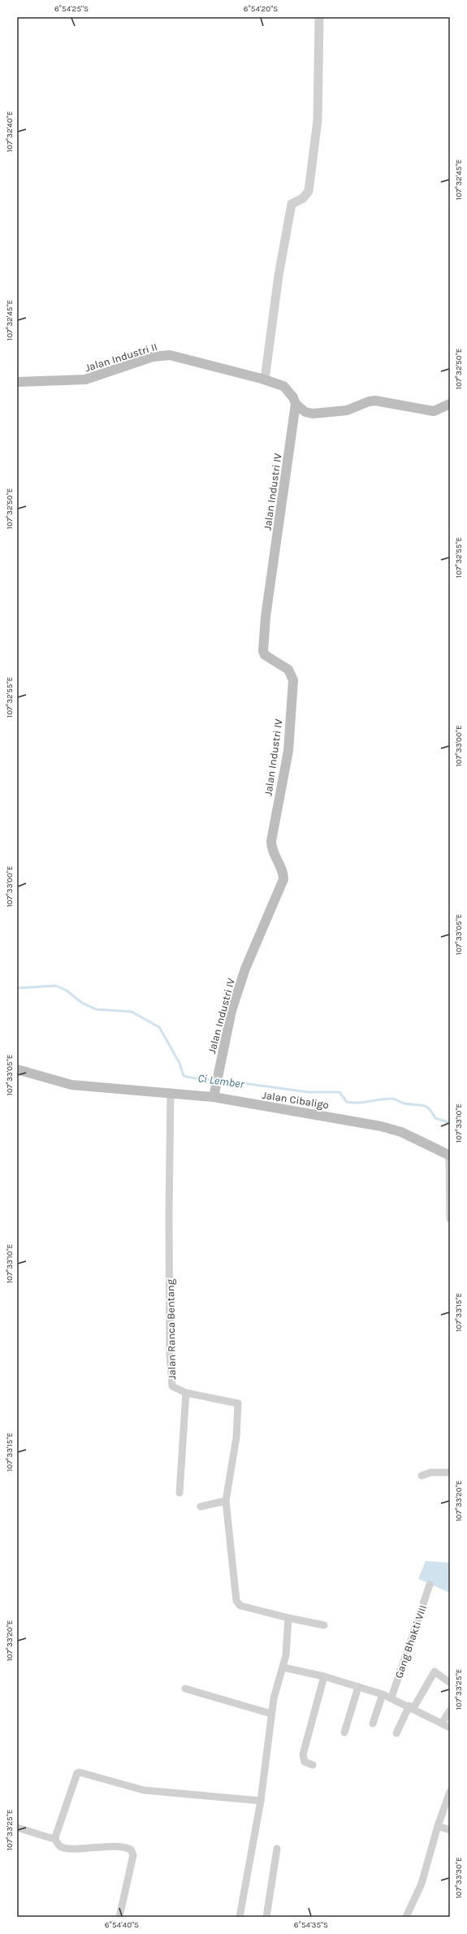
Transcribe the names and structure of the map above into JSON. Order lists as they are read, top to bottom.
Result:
{
  "streets": {
    "main road": ["Jalan Industri II", "Jalan Industri IV", "Jalan Cibaligo"],
    "street": ["Jalan Ranca Bentang", "Gang Bhakti VIII"]
  },
  "crossings": [
    ["Jalan Industri II", "Jalan Industri IV"],
    ["Jalan Industri IV", "Jalan Cibaligo"],
    ["Jalan Cibaligo", "Jalan Ranca Bentang"]
  ],
  "water": ["Ci Lember"],
  "coordinates": [
    "6°54'25\"S",
    "6°54'20\"S",
    "107°32'40\"E",
    "107°32'45\"E",
    "107°32'50\"E",
    "107°32'55\"E",
    "107°33'00\"E",
    "107°33'05\"E",
    "107°33'10\"E",
    "107°33'15\"E",
    "107°33'20\"E",
    "107°33'25\"E",
    "107°33'30\"E",
    "6°54'40\"S",
    "6°54'35\"S"
  ]
}
